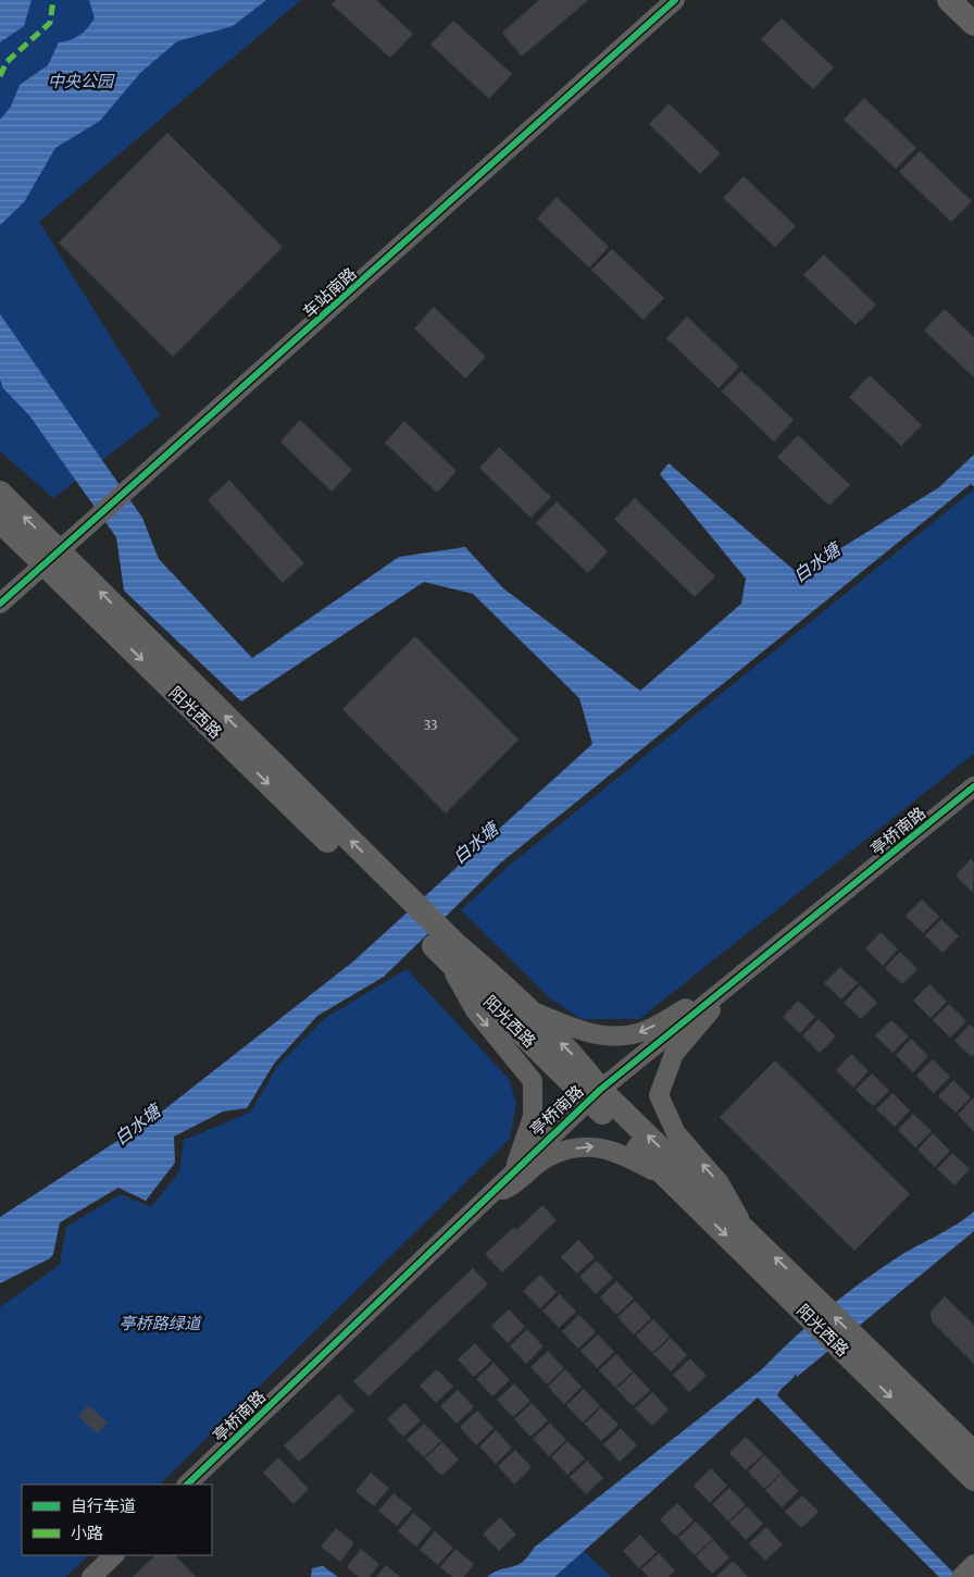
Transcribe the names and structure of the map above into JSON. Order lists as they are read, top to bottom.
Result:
{
  "streets": {
    "main road": ["阳光西路"],
    "street": ["车站南路", "亭桥南路"]
  },
  "crossings": [
    ["车站南路", "阳光西路"],
    ["阳光西路", "亭桥南路"]
  ],
  "water": ["白水塘"],
  "parks": ["中央公园", "亭桥路绿道"],
  "house_numbers": ["33"],
  "legend": ["自行车道", "小路"]
}
